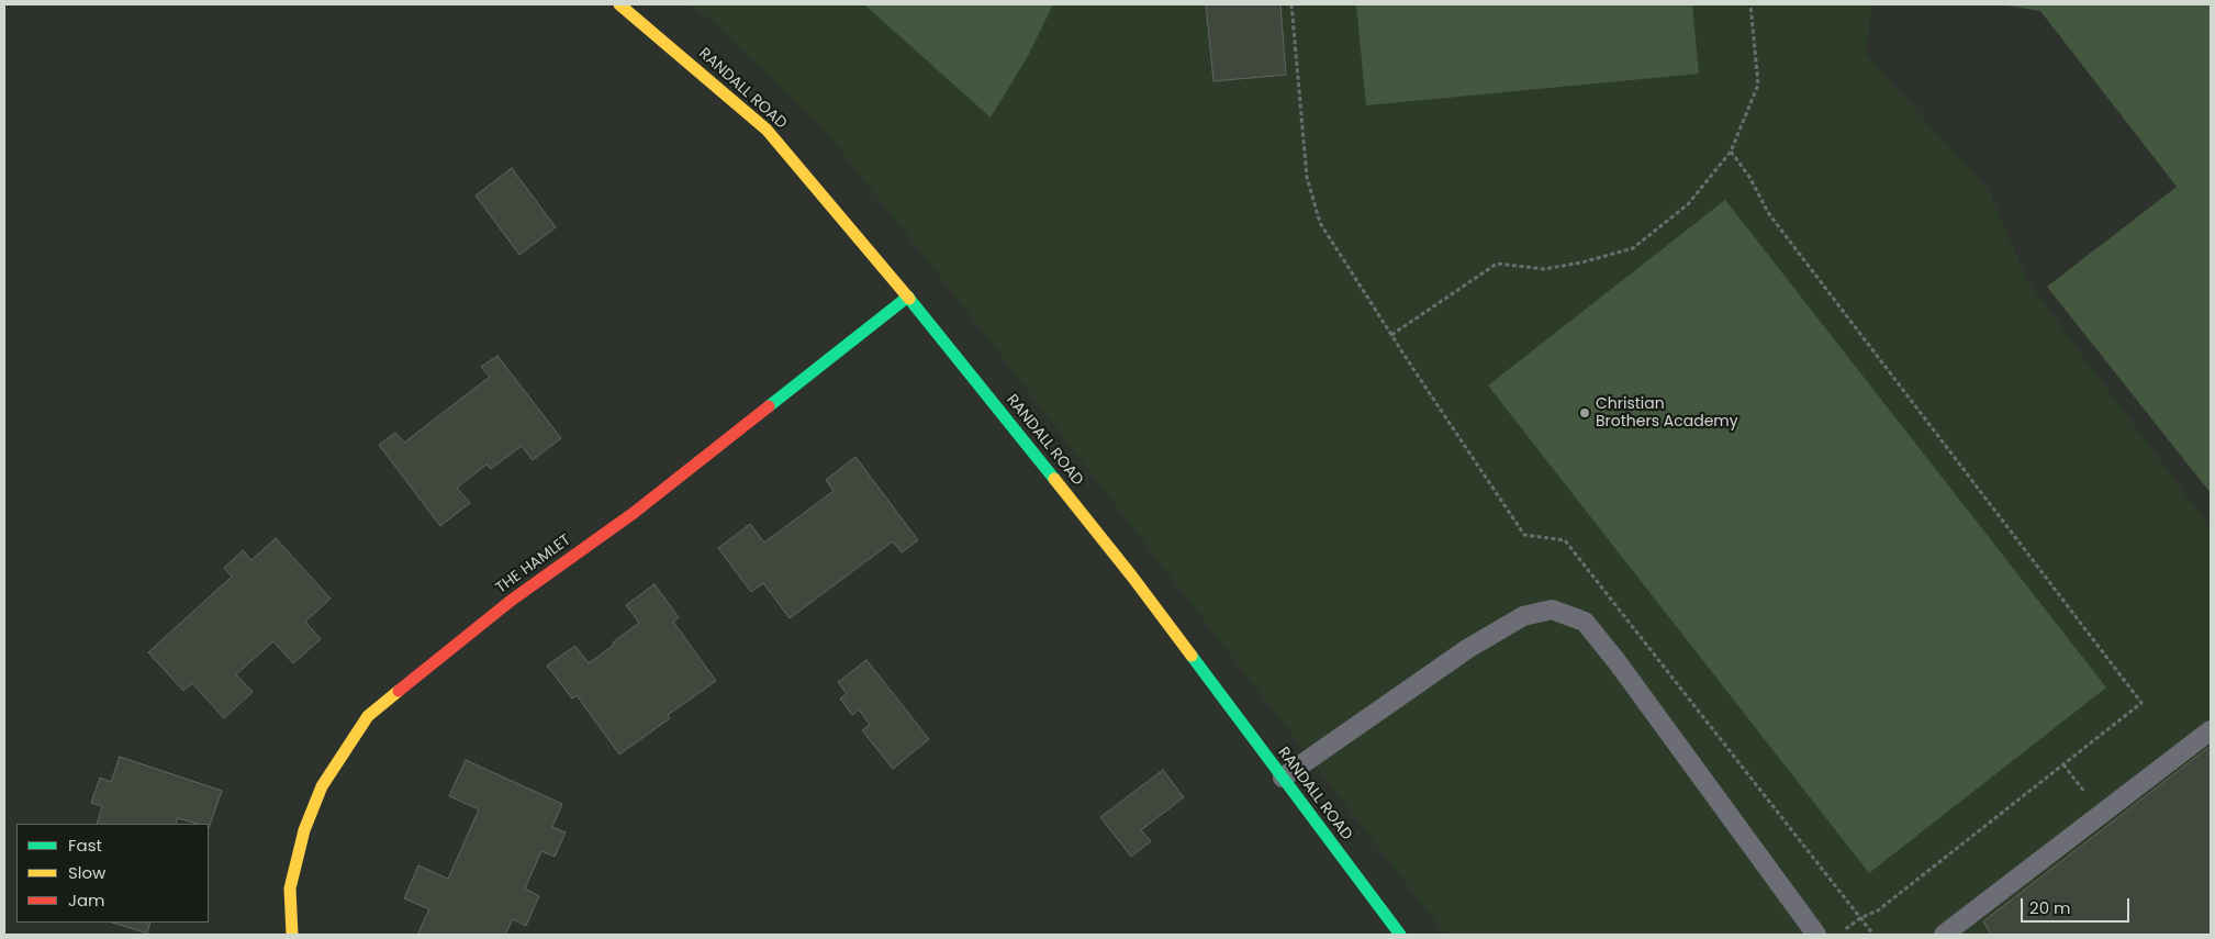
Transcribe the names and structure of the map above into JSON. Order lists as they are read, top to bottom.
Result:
{
  "streets": {
    "street": ["RANDALL ROAD", "THE HAMLET"]
  },
  "crossings": [
    ["RANDALL ROAD", "THE HAMLET"]
  ],
  "places": ["Christian Brothers Academy"],
  "legend": ["Fast", "Slow", "Jam"],
  "scale_bar": "20 m"
}
